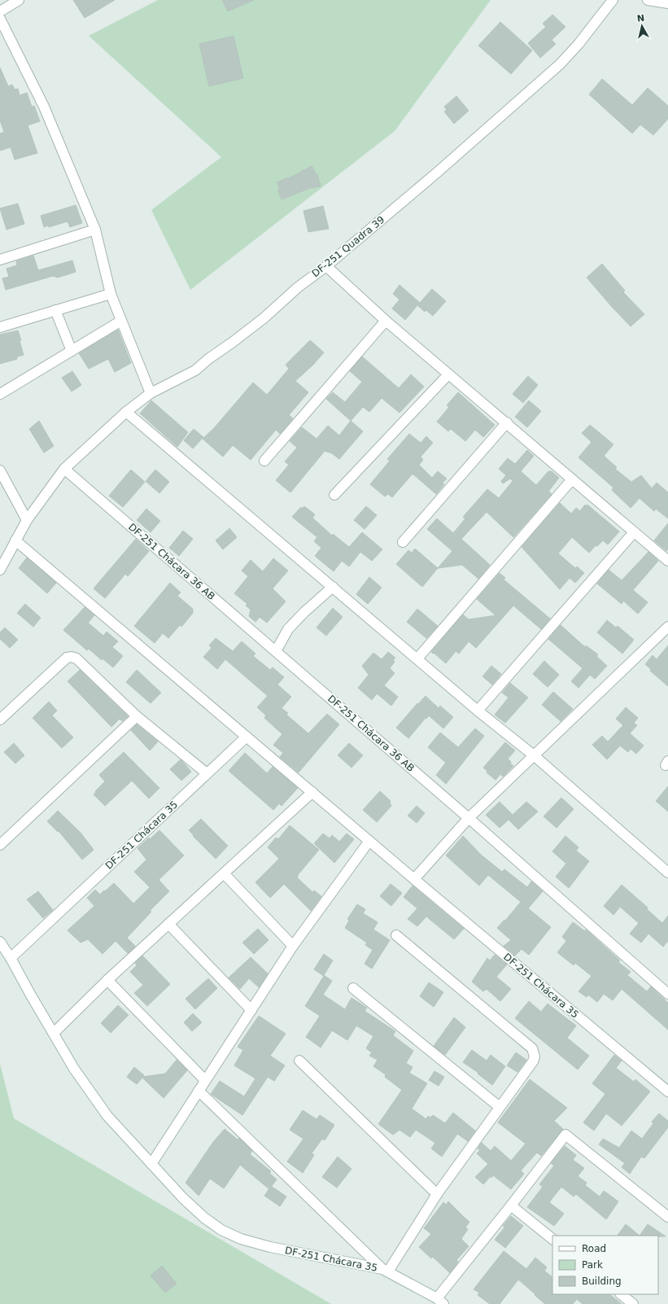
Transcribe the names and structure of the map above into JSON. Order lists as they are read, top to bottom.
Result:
{
  "streets": {
    "street": ["DF-251 Quadra 39", "DF-251 Chácara 36 AB", "DF-251 Chácara 35"]
  },
  "crossings": [
    ["DF-251 Quadra 39", "DF-251 Chácara 36 AB"],
    ["DF-251 Quadra 39", "DF-251 Chácara 35"]
  ],
  "legend": ["Road", "Park", "Building"],
  "north": "top"
}
